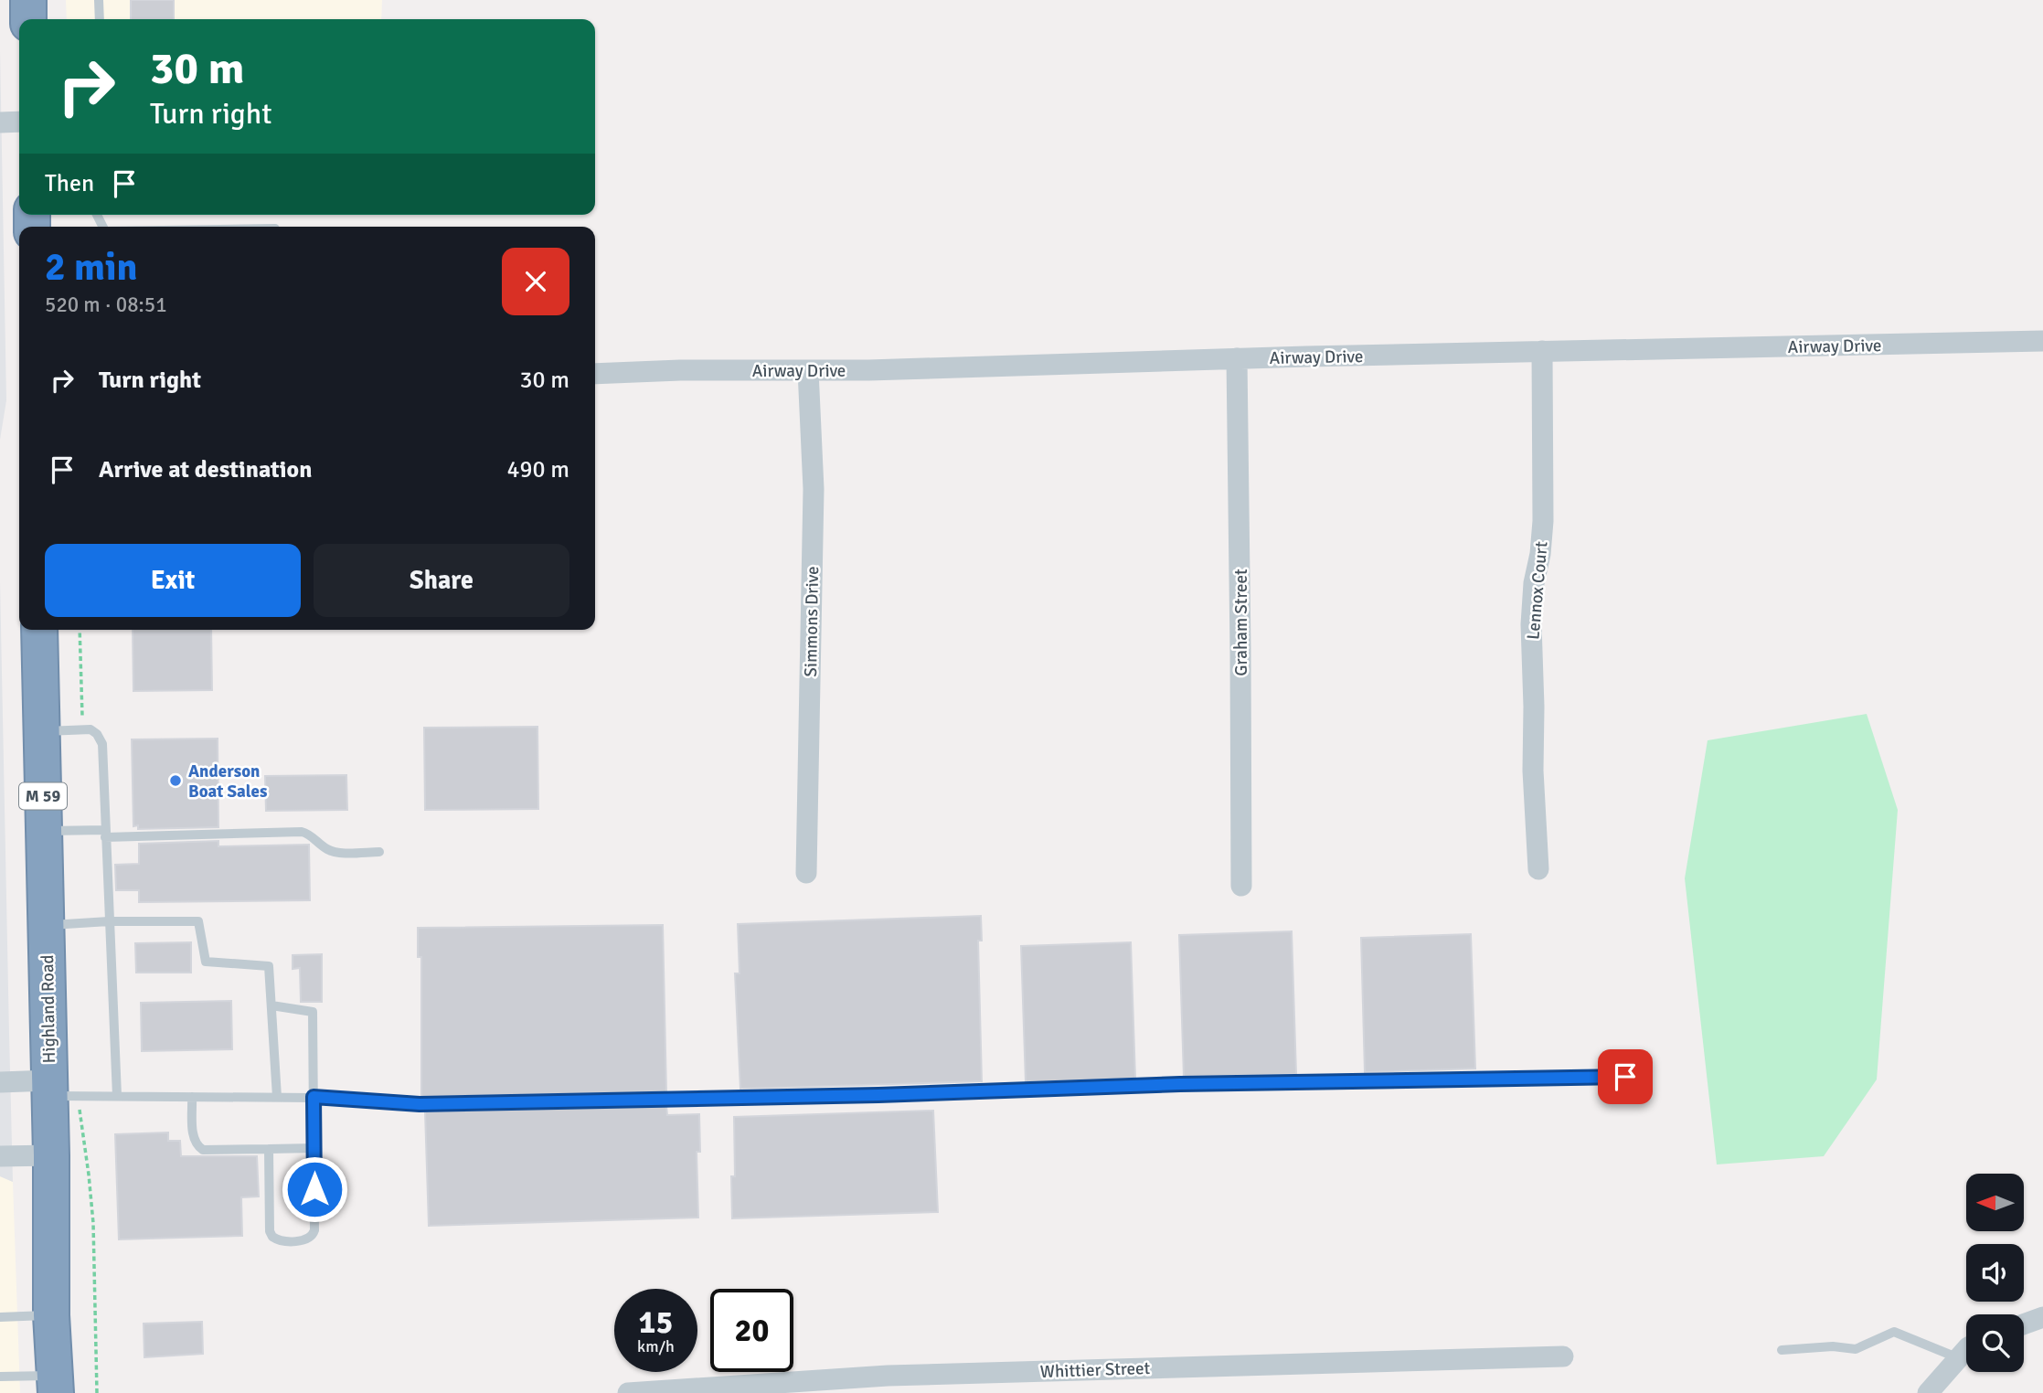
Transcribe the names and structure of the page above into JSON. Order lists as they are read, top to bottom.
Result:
{
  "streets": {
    "highway": ["M 59", "Highland Road"],
    "street": [
      "Airway Drive",
      "Lennox Court",
      "Simmons Drive",
      "Graham Street",
      "Whittier Street"
    ]
  },
  "crossings": [
    ["Airway Drive", "Lennox Court"],
    ["Airway Drive", "Simmons Drive"],
    ["Airway Drive", "Graham Street"]
  ],
  "places": ["Anderson Boat Sales"],
  "north": "left",
  "page": {
    "turn": ["30 m", "Turn right"],
    "then": "Then",
    "heading": ["2 min", "520 m · 08:51"],
    "list": [
      {
        "name": "Turn right",
        "value": "30 m"
      },
      {
        "name": "Arrive at destination",
        "value": "490 m"
      }
    ],
    "buttons": ["Exit", "Share"],
    "speed": "15 km/h",
    "limit": "20"
  }
}
